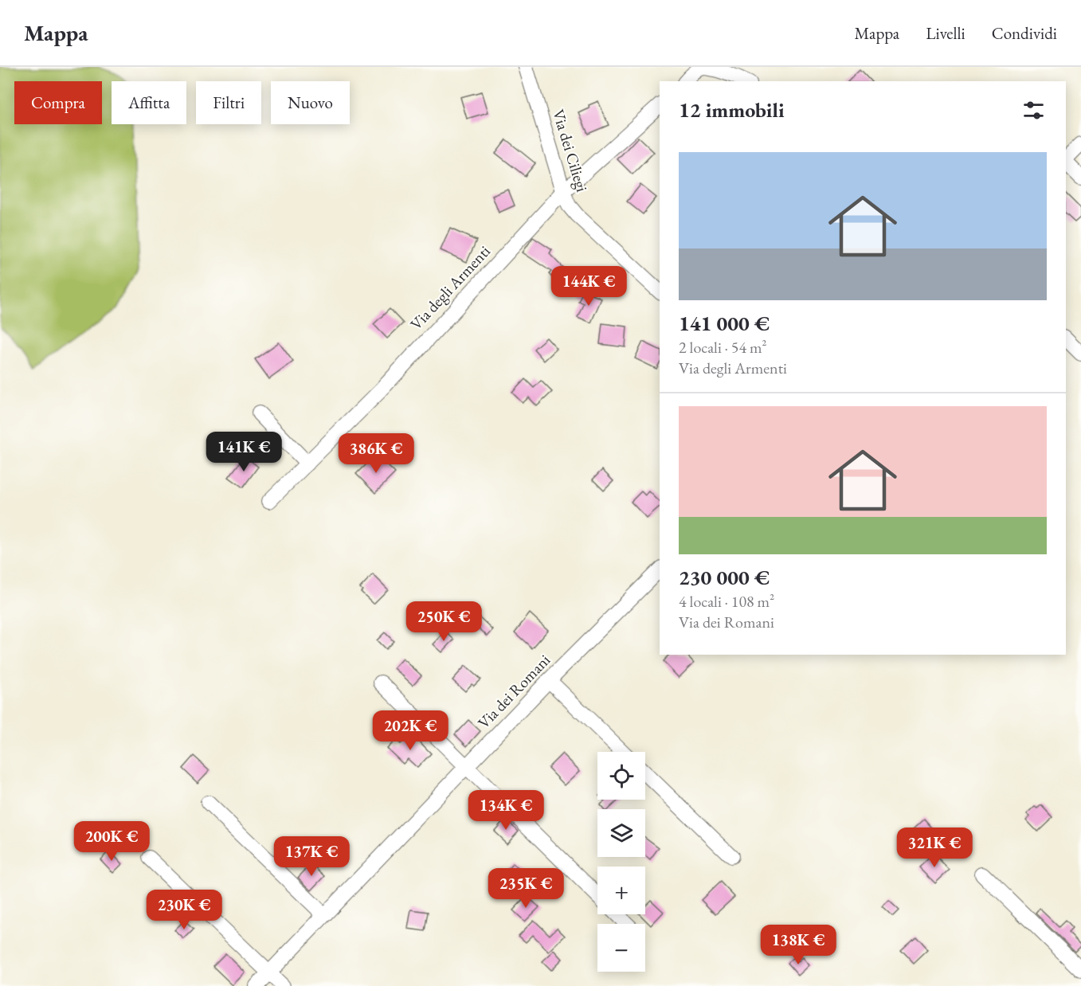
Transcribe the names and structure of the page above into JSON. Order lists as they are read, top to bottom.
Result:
{
  "streets": {
    "street": ["Via dei Ciliegi", "Via degli Armenti", "Via dei Romani"]
  },
  "crossings": [
    ["Via dei Ciliegi", "Via degli Armenti"]
  ],
  "page": {
    "header": "Mappa",
    "nav": ["Mappa", "Livelli", "Condividi"],
    "chip": [
      "Compra",
      "Affitta",
      "Filtri",
      "Nuovo"
    ],
    "heading": "12 immobili",
    "list": [
      {
        "name": "141 000 €",
        "note": "2 locali · 54 m² · Via degli Armenti"
      },
      {
        "name": "230 000 €",
        "note": "4 locali · 108 m² · Via dei Romani"
      }
    ],
    "price": [
      "144K €",
      "141K €",
      "386K €",
      "250K €",
      "202K €",
      "134K €",
      "200K €",
      "321K €",
      "137K €",
      "235K €",
      "230K €",
      "138K €"
    ],
    "map_buttons": ["+", "−"]
  }
}
